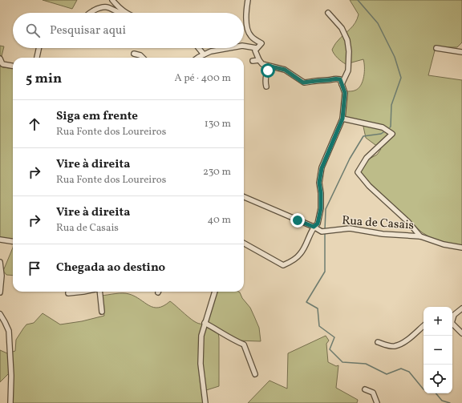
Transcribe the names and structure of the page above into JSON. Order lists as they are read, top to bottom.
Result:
{
  "streets": {
    "street": ["Rua de Casais"]
  },
  "page": {
    "search": "Pesquisar aqui",
    "heading": ["5 min", "A pé · 400 m"],
    "list": [
      ["Siga em frente", "Rua Fonte dos Loureiros", "130 m"],
      ["Vire à direita", "Rua Fonte dos Loureiros", "230 m"],
      ["Vire à direita", "Rua de Casais", "40 m"],
      "Chegada ao destino"
    ],
    "map_buttons": ["+", "−"]
  }
}
